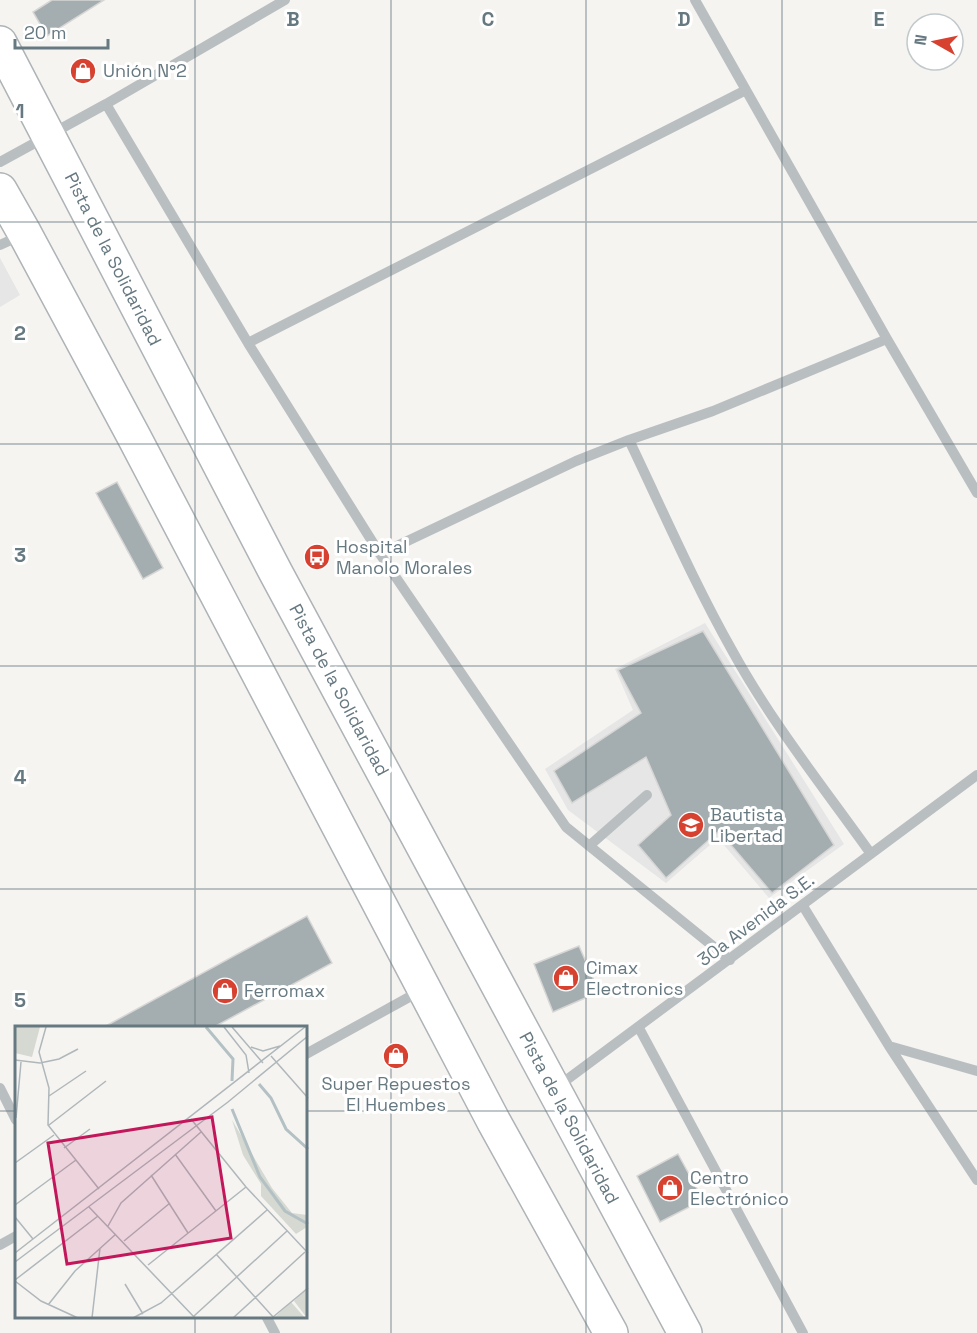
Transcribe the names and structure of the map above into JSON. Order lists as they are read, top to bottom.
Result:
{
  "streets": {
    "main road": ["Pista de la Solidaridad"],
    "street": ["30a Avenida S.E."]
  },
  "crossings": [
    ["Pista de la Solidaridad", "30a Avenida S.E."]
  ],
  "places": {
    "shop": [
      "Unión N°2",
      "Cimax Electronics",
      "Ferromax",
      "Super Repuestos El Huembes",
      "Centro Electrónico"
    ],
    "bus stop": ["Hospital Manolo Morales"],
    "school or university": ["Bautista Libertad"]
  },
  "scale_bar": "20 m",
  "north": "left",
  "grid": {
    "columns": [
      "B",
      "C",
      "D",
      "E"
    ],
    "rows": [
      "1",
      "2",
      "3",
      "4",
      "5"
    ]
  }
}
